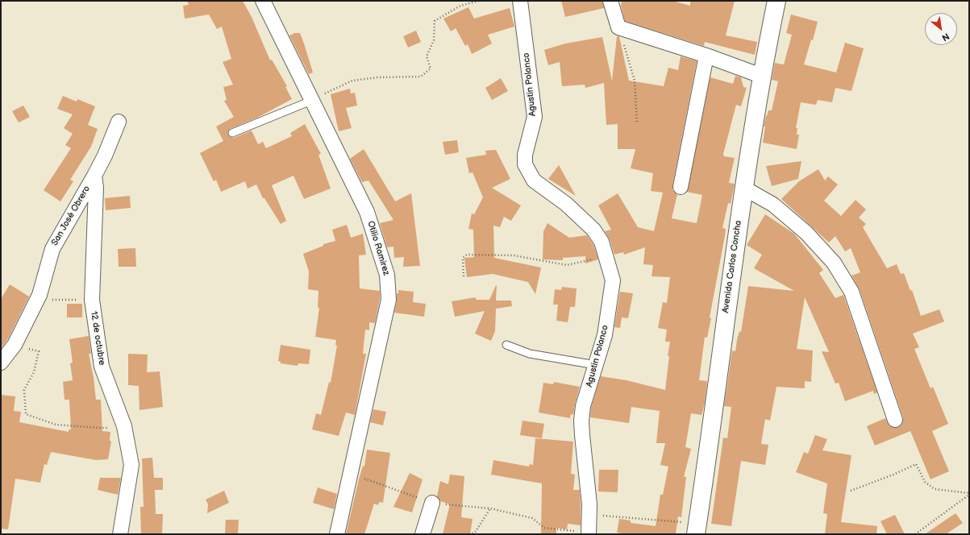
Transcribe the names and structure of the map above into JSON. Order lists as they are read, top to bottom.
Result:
{
  "streets": {
    "street": [
      "Agustin Polanco",
      "San José Obrero",
      "Otilio Ramirez",
      "Avenida Carlos Concha",
      "12 de octubre"
    ]
  },
  "crossings": [
    ["San José Obrero", "12 de octubre"]
  ],
  "north": "bottom right"
}
